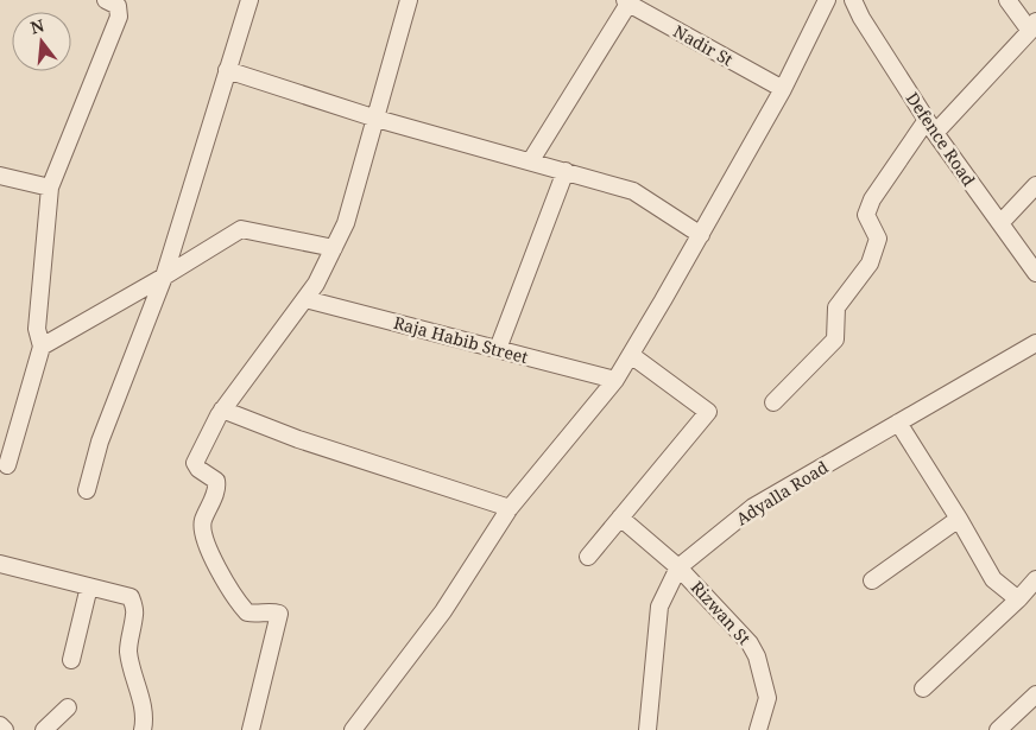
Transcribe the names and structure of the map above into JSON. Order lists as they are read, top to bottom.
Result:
{
  "streets": {
    "street": [
      "Nadir St",
      "Defence Road",
      "Raja Habib Street",
      "Adyalla Road",
      "Rizwan St"
    ]
  },
  "crossings": [
    ["Adyalla Road", "Rizwan St"]
  ],
  "north": "top"
}
